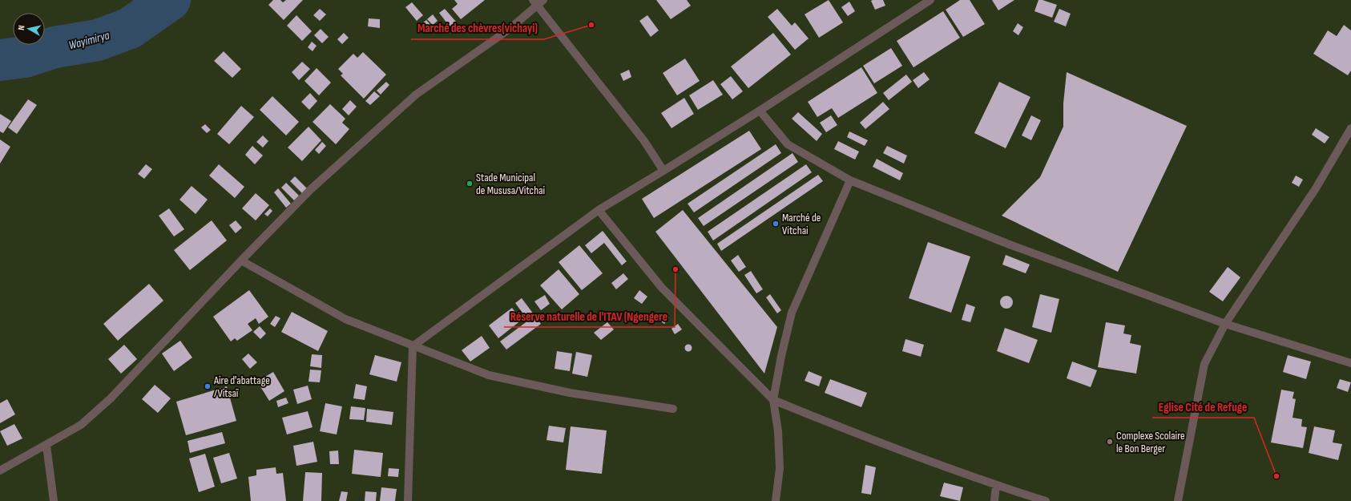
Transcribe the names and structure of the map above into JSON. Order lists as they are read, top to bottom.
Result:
{
  "water": ["Wayimirya"],
  "places": [
    "Marché des chèvres(vichayi)",
    "Stade Municipal de Mususa/Vitchai",
    "Marché de Vitchai",
    "Réserve naturelle de l'ITAV (Ngengere",
    "Aire d'abattage /Vitsaï",
    "Complexe Scolaire le Bon Berger",
    "Eglise Cité de Refuge"
  ],
  "north": "left"
}
